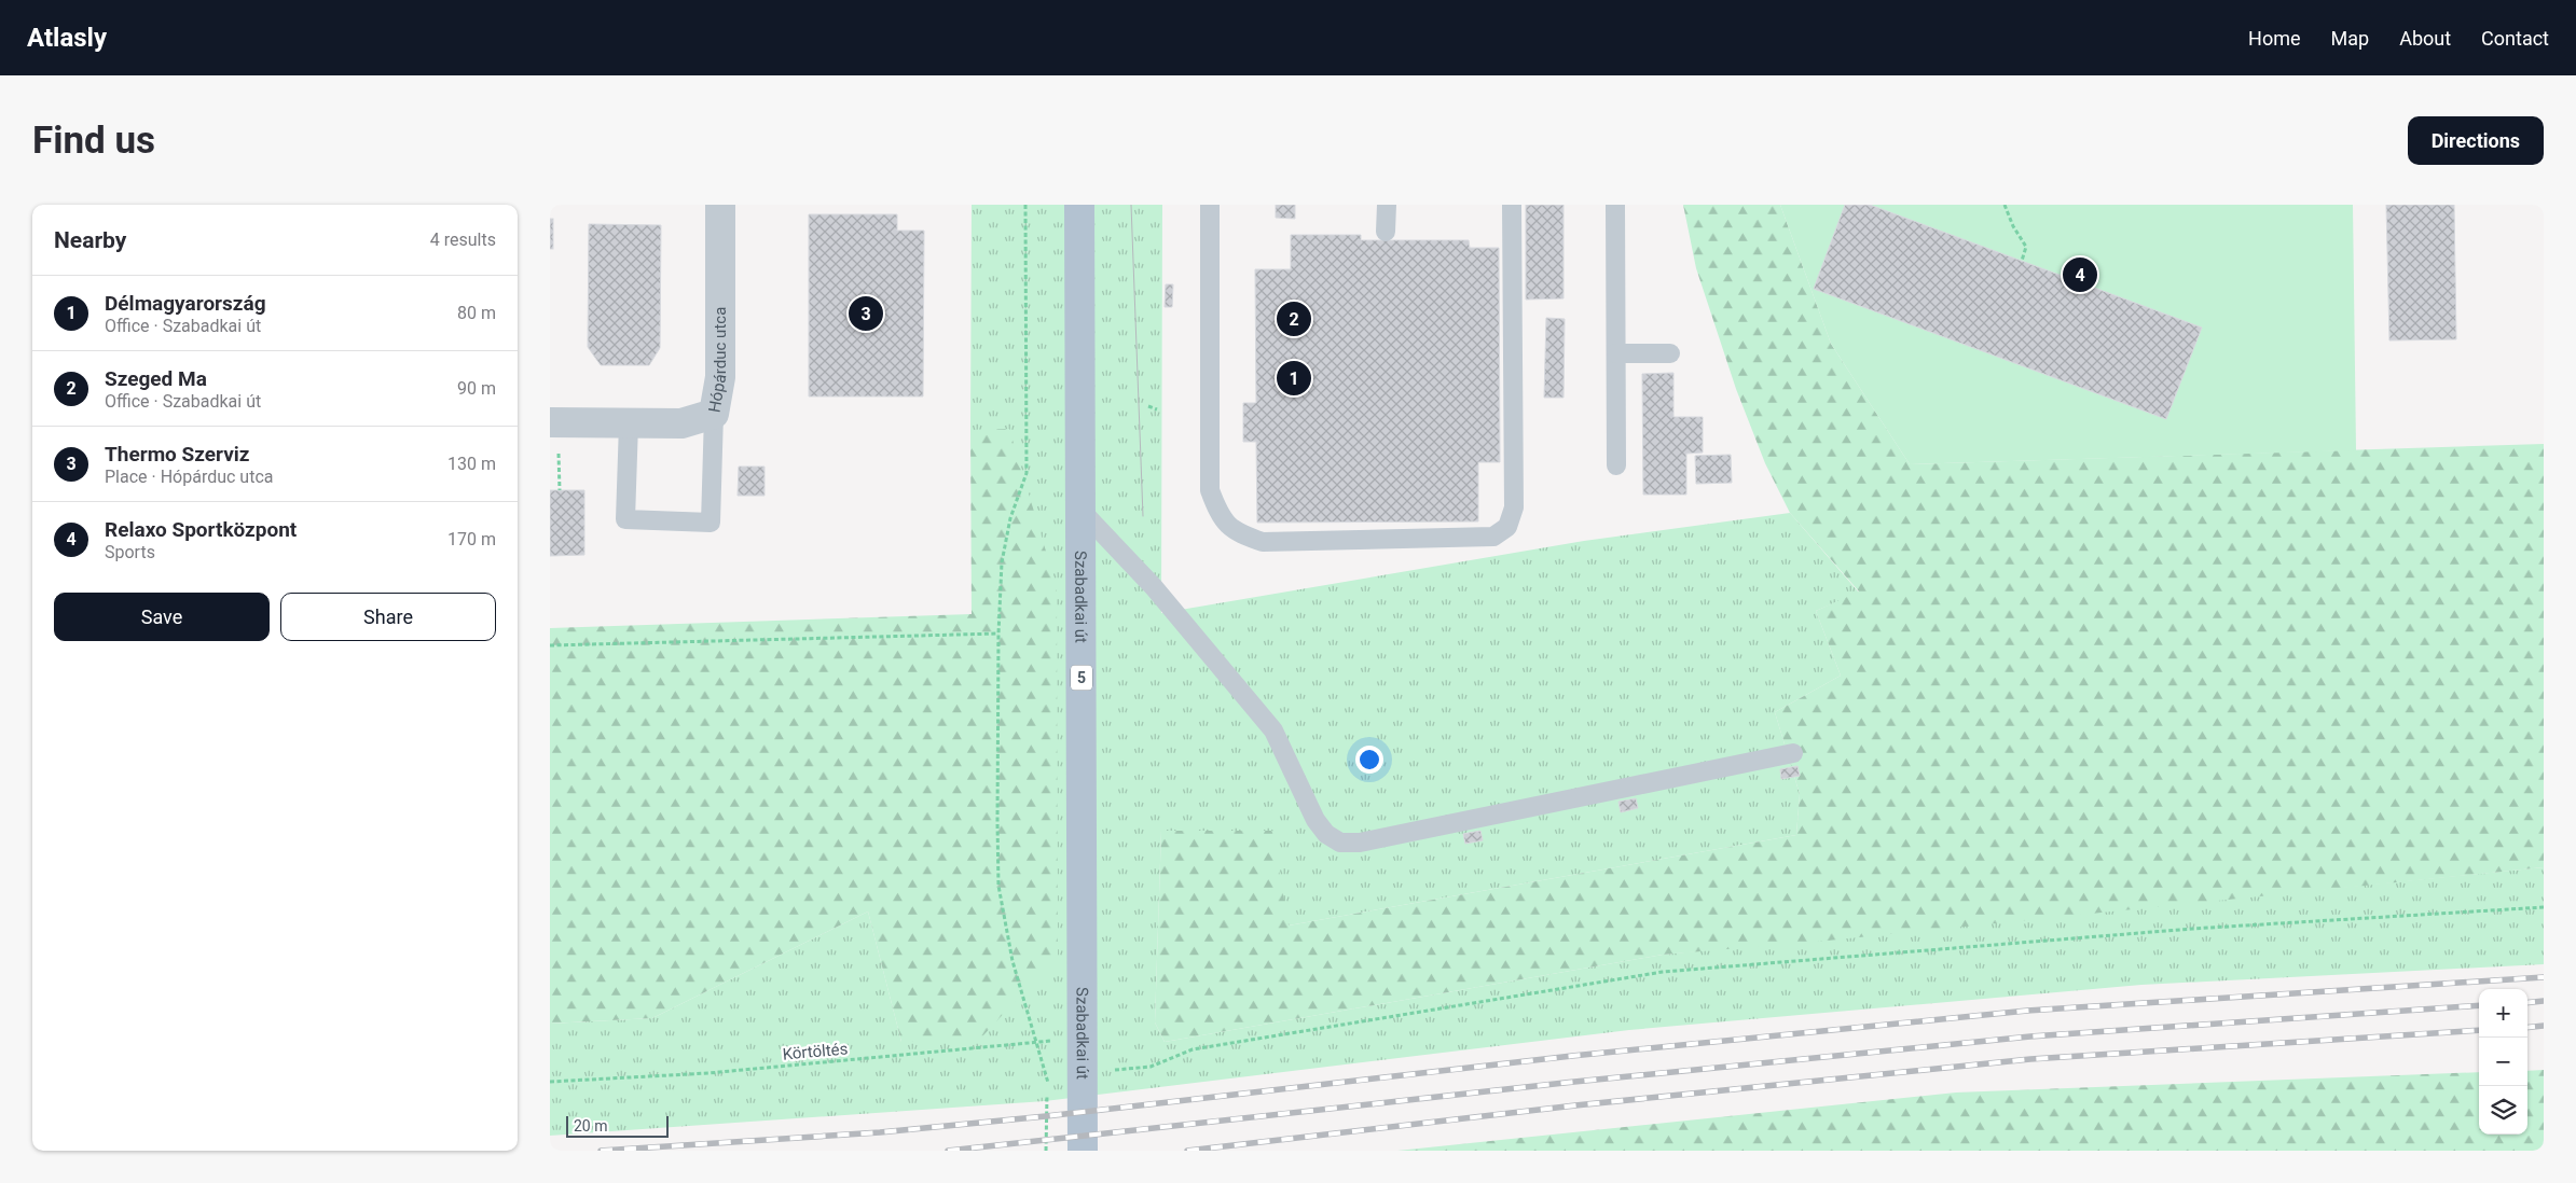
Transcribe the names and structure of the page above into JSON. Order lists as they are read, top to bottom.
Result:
{
  "streets": {
    "main road": ["Szabadkai út", "5"],
    "street": ["Hópárduc utca"],
    "path": ["Körtöltés"]
  },
  "crossings": [
    ["Szabadkai út", "Körtöltés"]
  ],
  "scale_bar": "20 m",
  "page": {
    "header": "Atlasly",
    "nav": [
      "Home",
      "Map",
      "About",
      "Contact"
    ],
    "buttons": [
      "Directions",
      ["Save", "Share"]
    ],
    "title": "Find us",
    "heading": ["Nearby", "4 results"],
    "pins": [
      "4",
      "3",
      "2",
      "1"
    ],
    "list": [
      {
        "mark": "1",
        "name": "Délmagyarország",
        "note": "Office · Szabadkai út",
        "value": "80 m"
      },
      {
        "mark": "2",
        "name": "Szeged Ma",
        "note": "Office · Szabadkai út",
        "value": "90 m"
      },
      {
        "mark": "3",
        "name": "Thermo Szerviz",
        "note": "Place · Hópárduc utca",
        "value": "130 m"
      },
      {
        "mark": "4",
        "name": "Relaxo Sportközpont",
        "note": "Sports",
        "value": "170 m"
      }
    ],
    "map_buttons": ["+", "−"],
    "scale": "20 m"
  }
}
